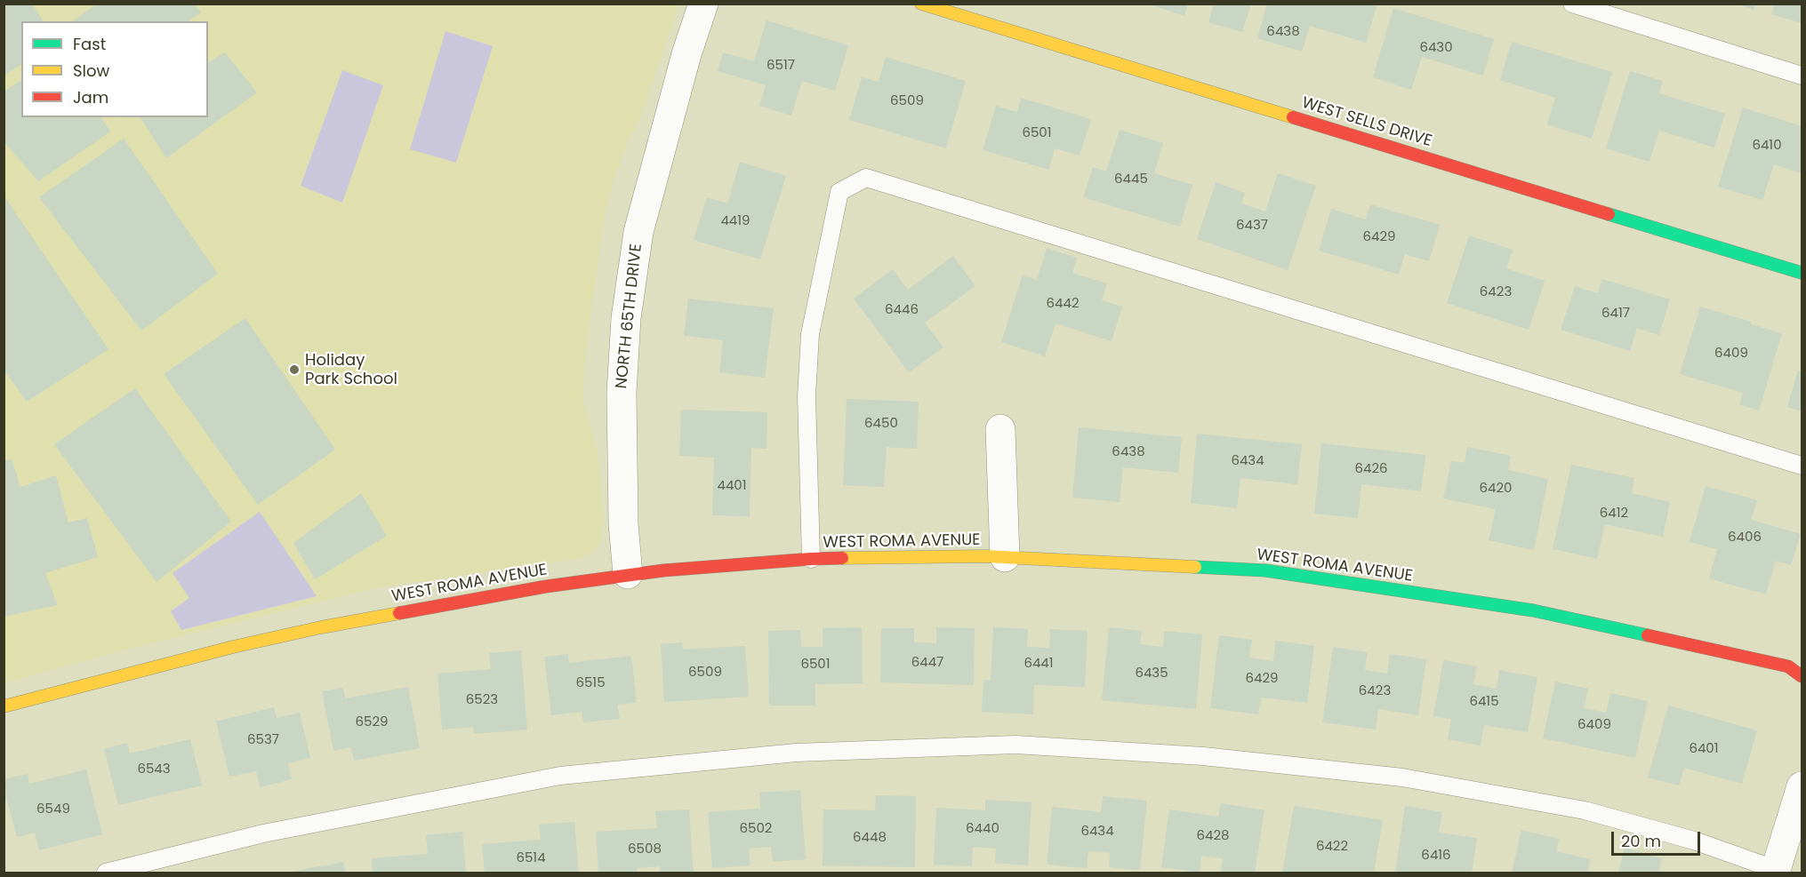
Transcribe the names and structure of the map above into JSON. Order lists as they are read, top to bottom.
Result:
{
  "streets": {
    "street": ["WEST SELLS DRIVE", "NORTH 65TH DRIVE", "WEST ROMA AVENUE"]
  },
  "crossings": [
    ["NORTH 65TH DRIVE", "WEST ROMA AVENUE"]
  ],
  "places": ["Holiday Park School"],
  "house_numbers": [
    "6438",
    "6430",
    "6517",
    "6509",
    "6501",
    "6410",
    "6445",
    "4419",
    "6437",
    "6429",
    "6423",
    "6442",
    "6446",
    "6417",
    "6409",
    "6450",
    "6438",
    "6434",
    "6426",
    "4401",
    "6420",
    "6412",
    "6406",
    "6447",
    "6441",
    "6501",
    "6509",
    "6435",
    "6429",
    "6515",
    "6423",
    "6523",
    "6415",
    "6529",
    "6409",
    "6537",
    "6401",
    "6543",
    "6549",
    "6502",
    "6440",
    "6434",
    "6428",
    "6448",
    "6422",
    "6508",
    "6416",
    "6514"
  ],
  "legend": ["Fast", "Slow", "Jam"],
  "scale_bar": "20 m"
}
